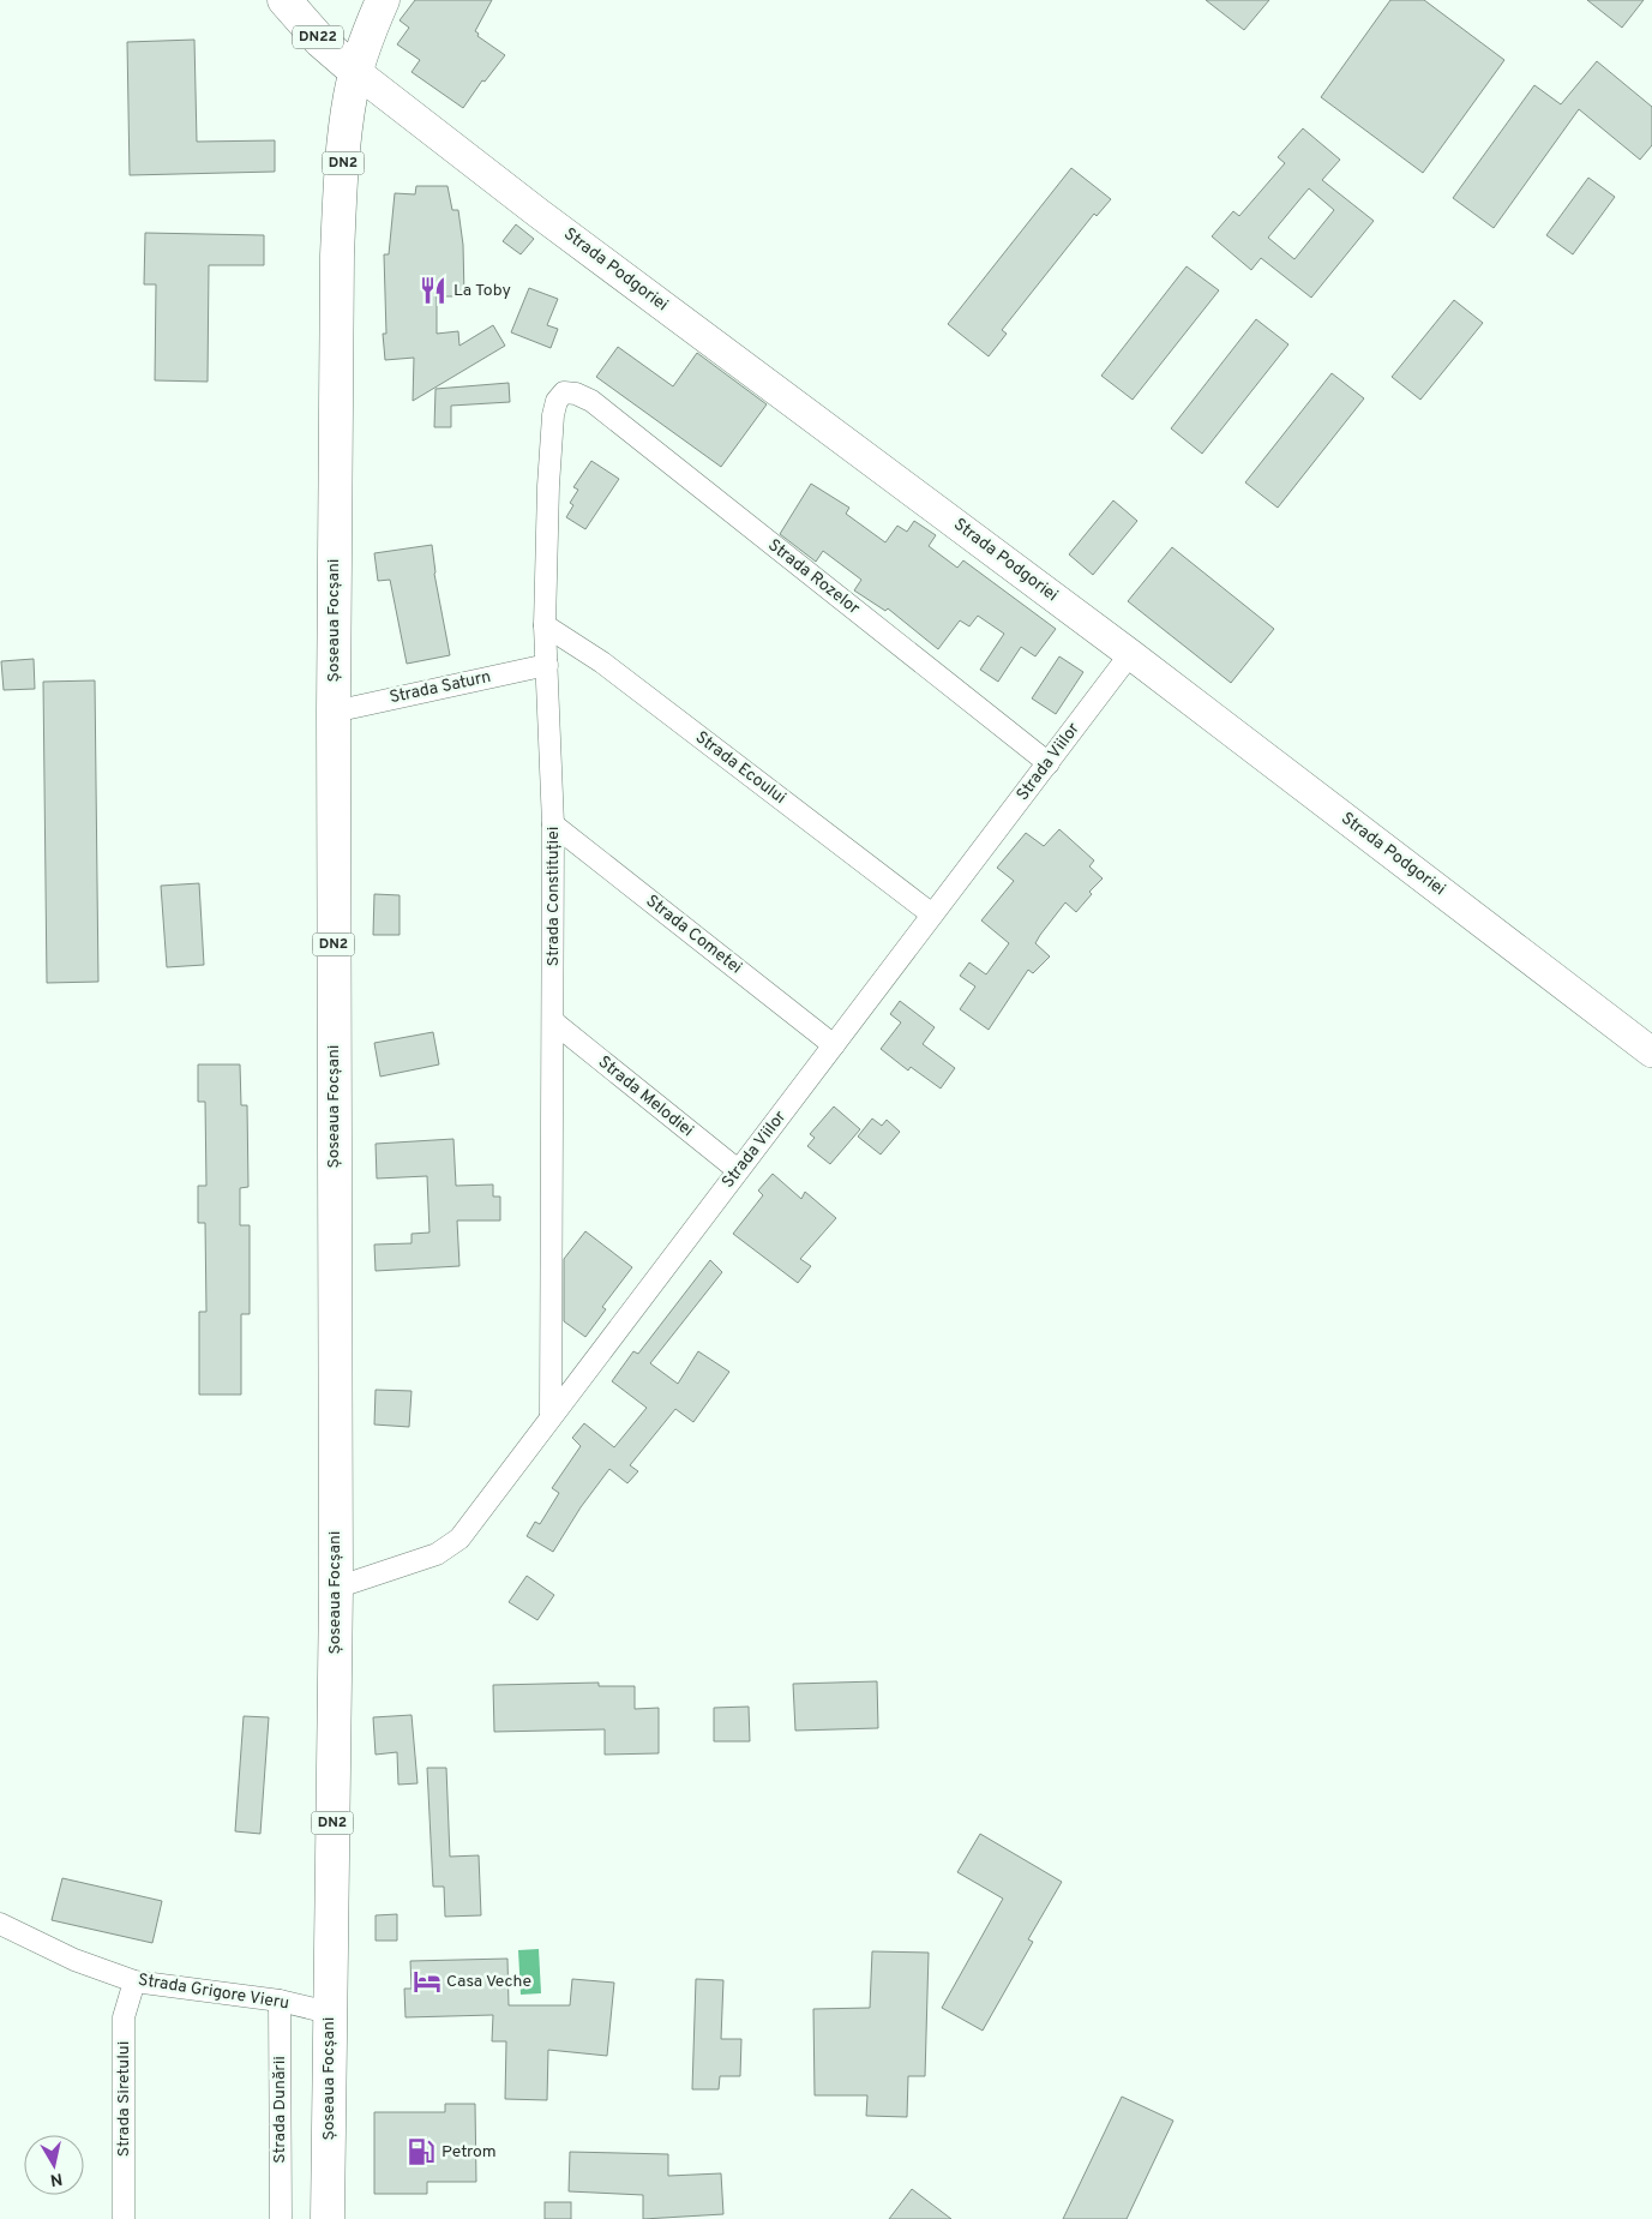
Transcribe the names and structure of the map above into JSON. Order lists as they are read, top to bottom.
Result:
{
  "streets": {
    "main road": ["DN22", "DN2", "Șoseaua Focșani"],
    "street": [
      "Strada Podgoriei",
      "Strada Rozelor",
      "Strada Saturn",
      "Strada Viilor",
      "Strada Ecoului",
      "Strada Constituției",
      "Strada Cometei",
      "Strada Melodiei",
      "Strada Grigore Vieru",
      "Strada Siretului",
      "Strada Dunării"
    ]
  },
  "crossings": [
    ["DN22", "Strada Podgoriei"],
    ["DN22", "Șoseaua Focșani"],
    ["Strada Podgoriei", "Șoseaua Focșani"],
    ["Strada Podgoriei", "Strada Viilor"],
    ["Strada Rozelor", "Strada Viilor"],
    ["Strada Rozelor", "Strada Constituției"],
    ["Șoseaua Focșani", "Strada Saturn"],
    ["Șoseaua Focșani", "Strada Viilor"],
    ["Șoseaua Focșani", "Strada Grigore Vieru"],
    ["Strada Saturn", "Strada Constituției"],
    ["Strada Viilor", "Strada Ecoului"],
    ["Strada Viilor", "Strada Constituției"],
    ["Strada Viilor", "Strada Cometei"],
    ["Strada Viilor", "Strada Melodiei"],
    ["Strada Ecoului", "Strada Constituției"],
    ["Strada Constituției", "Strada Cometei"],
    ["Strada Constituției", "Strada Melodiei"],
    ["Strada Grigore Vieru", "Strada Siretului"],
    ["Strada Grigore Vieru", "Strada Dunării"]
  ],
  "places": {
    "restaurant": ["La Toby"],
    "hotel": ["Casa Veche"],
    "fuel station": ["Petrom"]
  },
  "north": "bottom"
}
